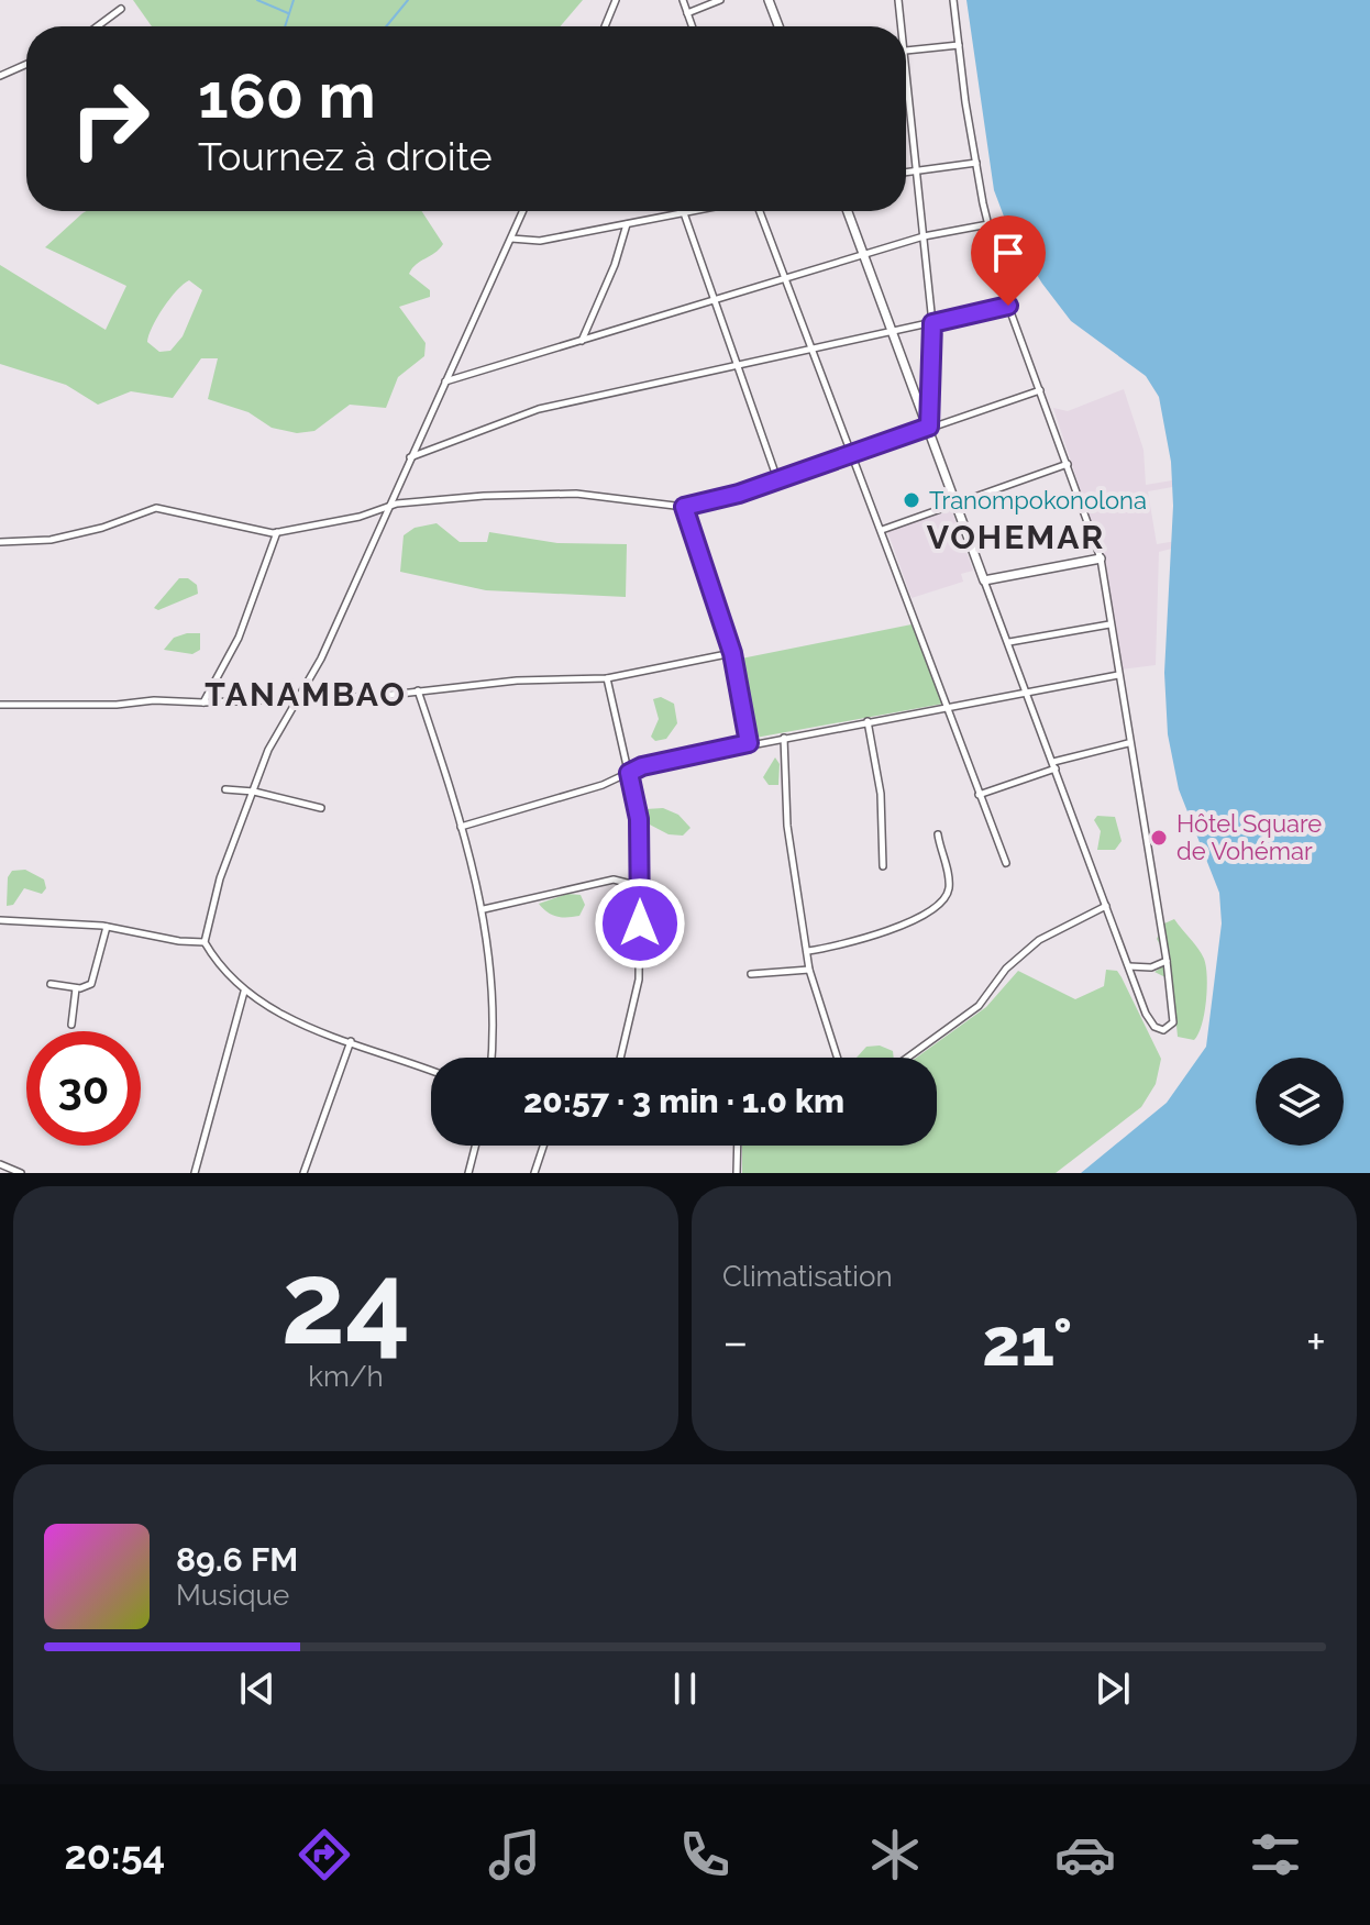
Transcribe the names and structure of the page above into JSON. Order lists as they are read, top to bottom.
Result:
{
  "districts": ["VOHEMAR", "TANAMBAO"],
  "places": ["Tranompokonolona", "Hôtel Square de Vohémar"],
  "page": {
    "turn": ["160 m", "Tournez à droite"],
    "limit": "30",
    "trip": "20:57 · 3 min · 1.0 km",
    "tile": [
      ["24", "km/h"],
      "Climatisation"
    ],
    "heat": ["−", "21°", "+"],
    "song": ["89.6 FM", "Musique"],
    "tabs": "20:54"
  }
}
